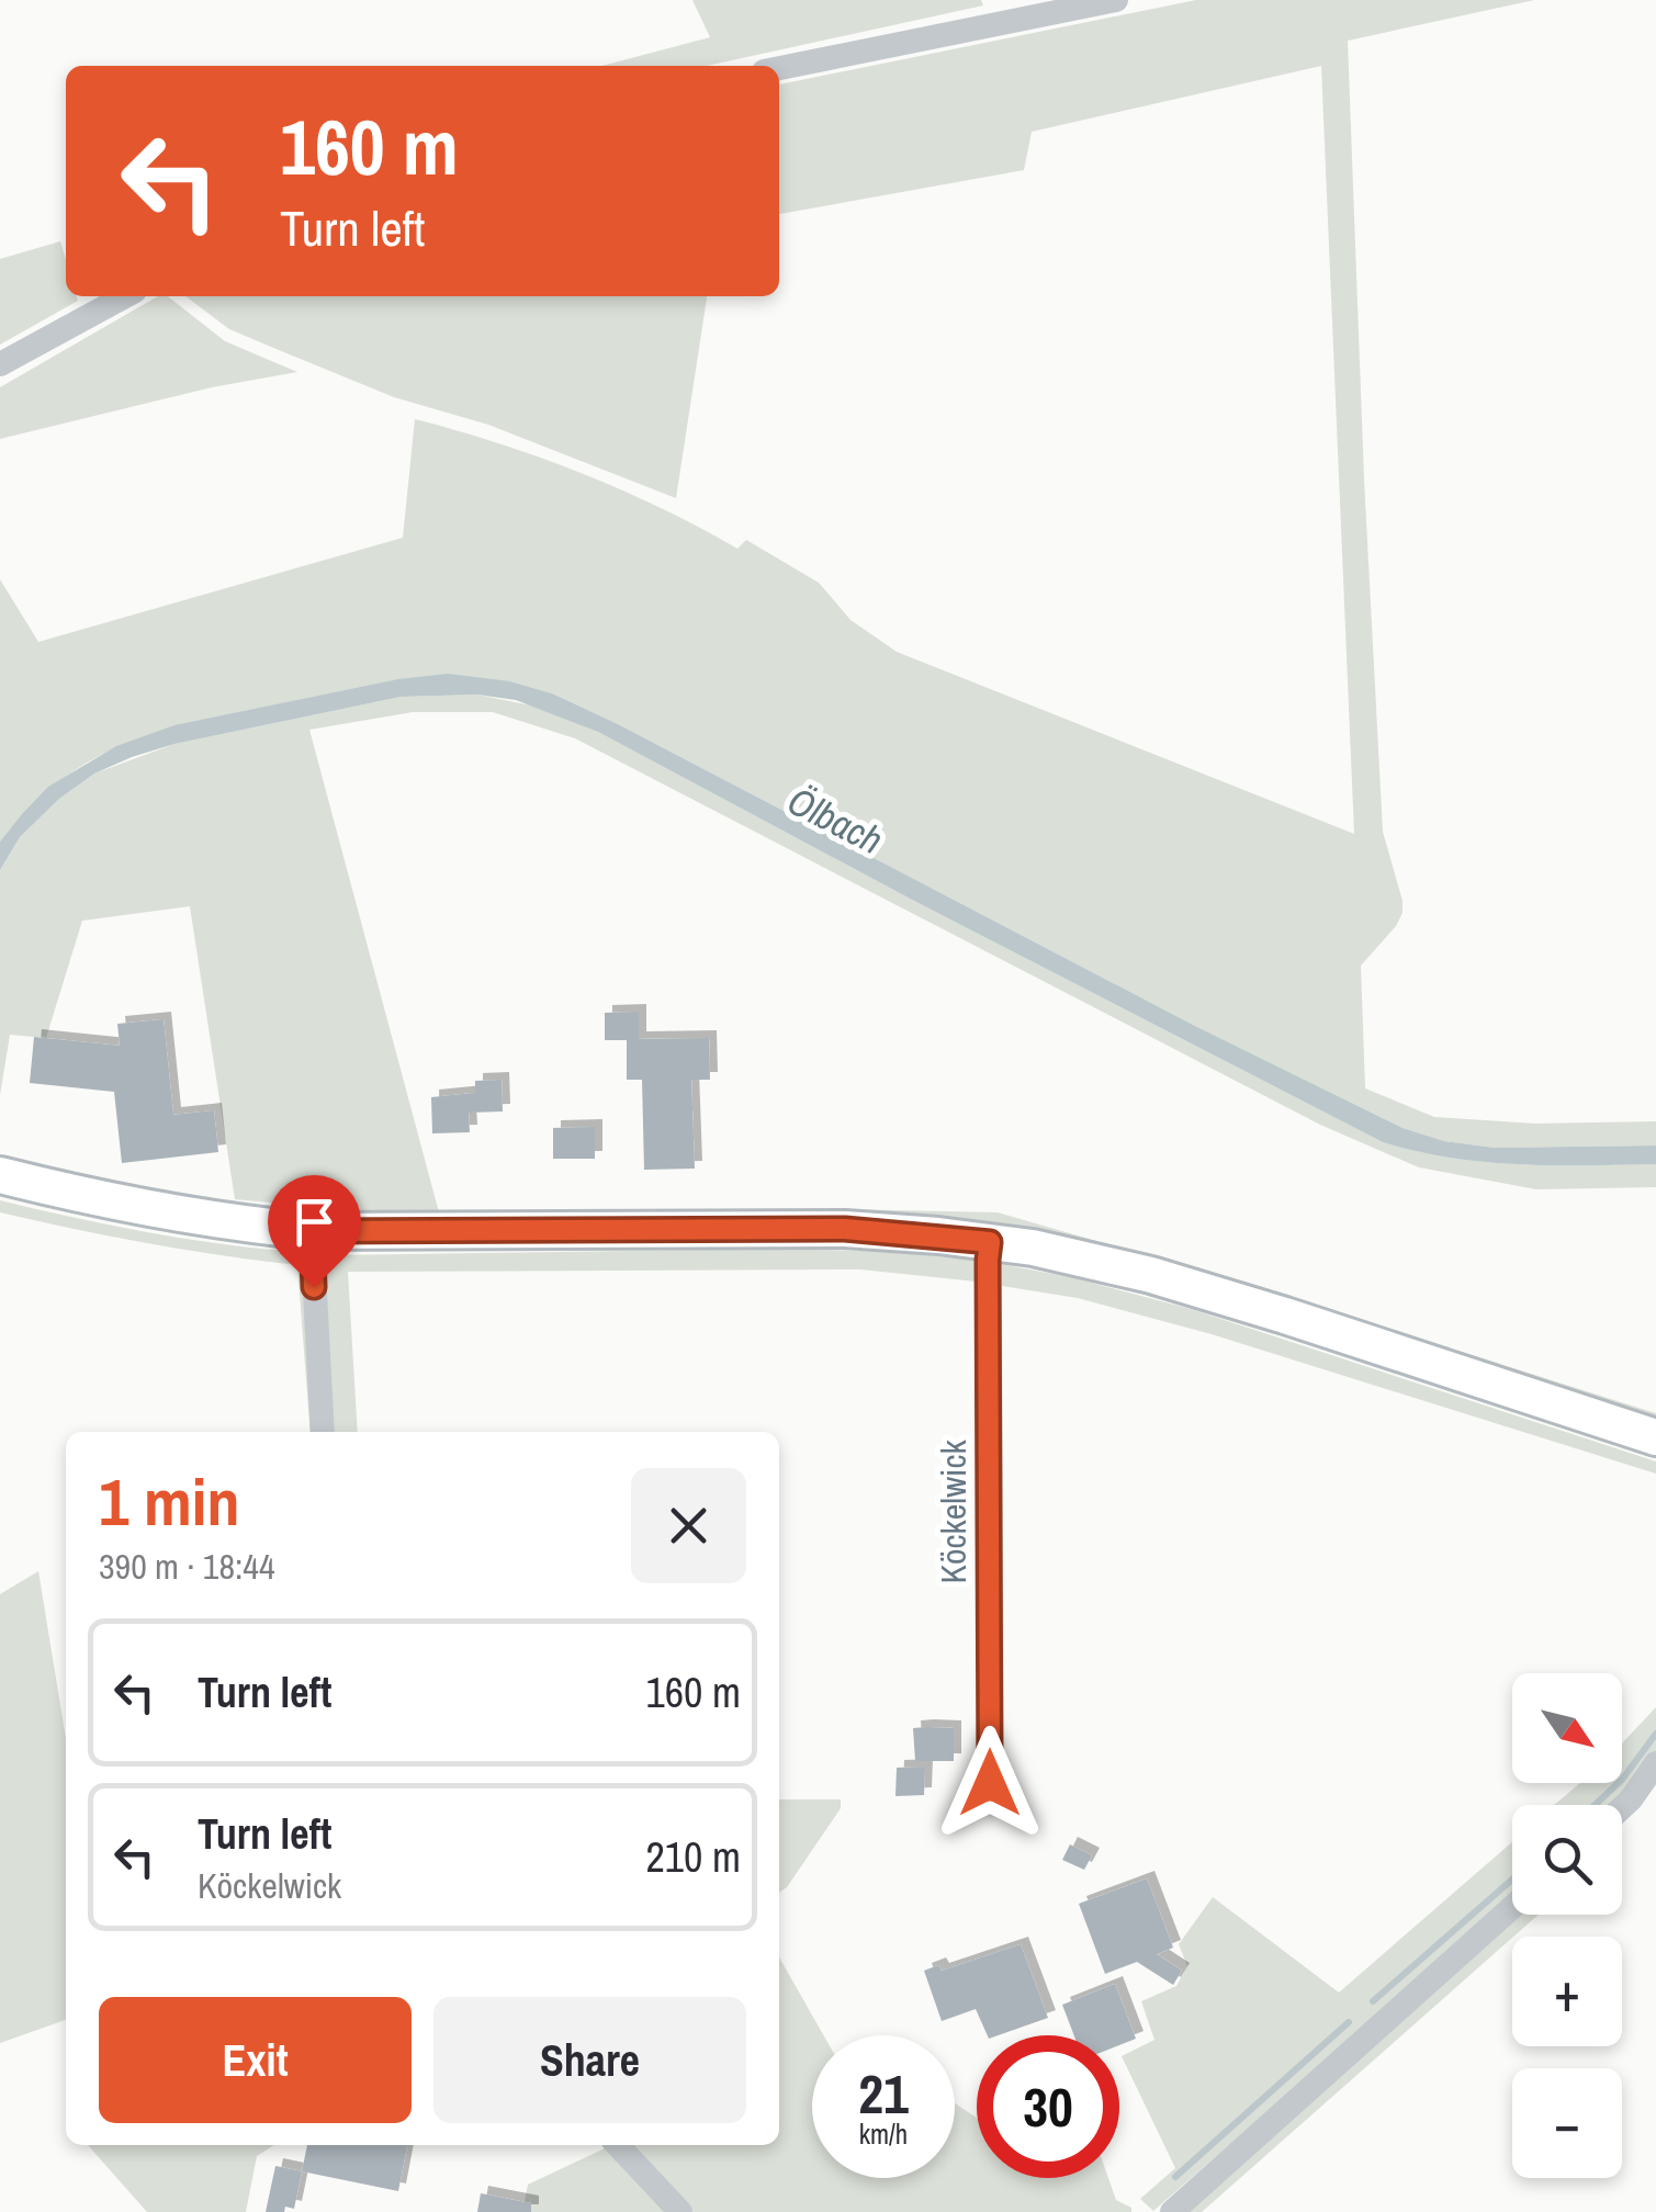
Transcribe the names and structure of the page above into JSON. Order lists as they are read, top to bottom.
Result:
{
  "streets": {
    "street": ["Köckelwick"]
  },
  "water": ["Ölbach"],
  "north": "bottom right",
  "page": {
    "turn": ["160 m", "Turn left"],
    "heading": ["1 min", "390 m · 18:44"],
    "list": [
      {
        "name": "Turn left",
        "value": "160 m"
      },
      {
        "name": "Turn left",
        "note": "Köckelwick",
        "value": "210 m"
      }
    ],
    "map_buttons": ["+", "−"],
    "buttons": ["Exit", "Share"],
    "speed": "21 km/h",
    "limit": "30"
  }
}
